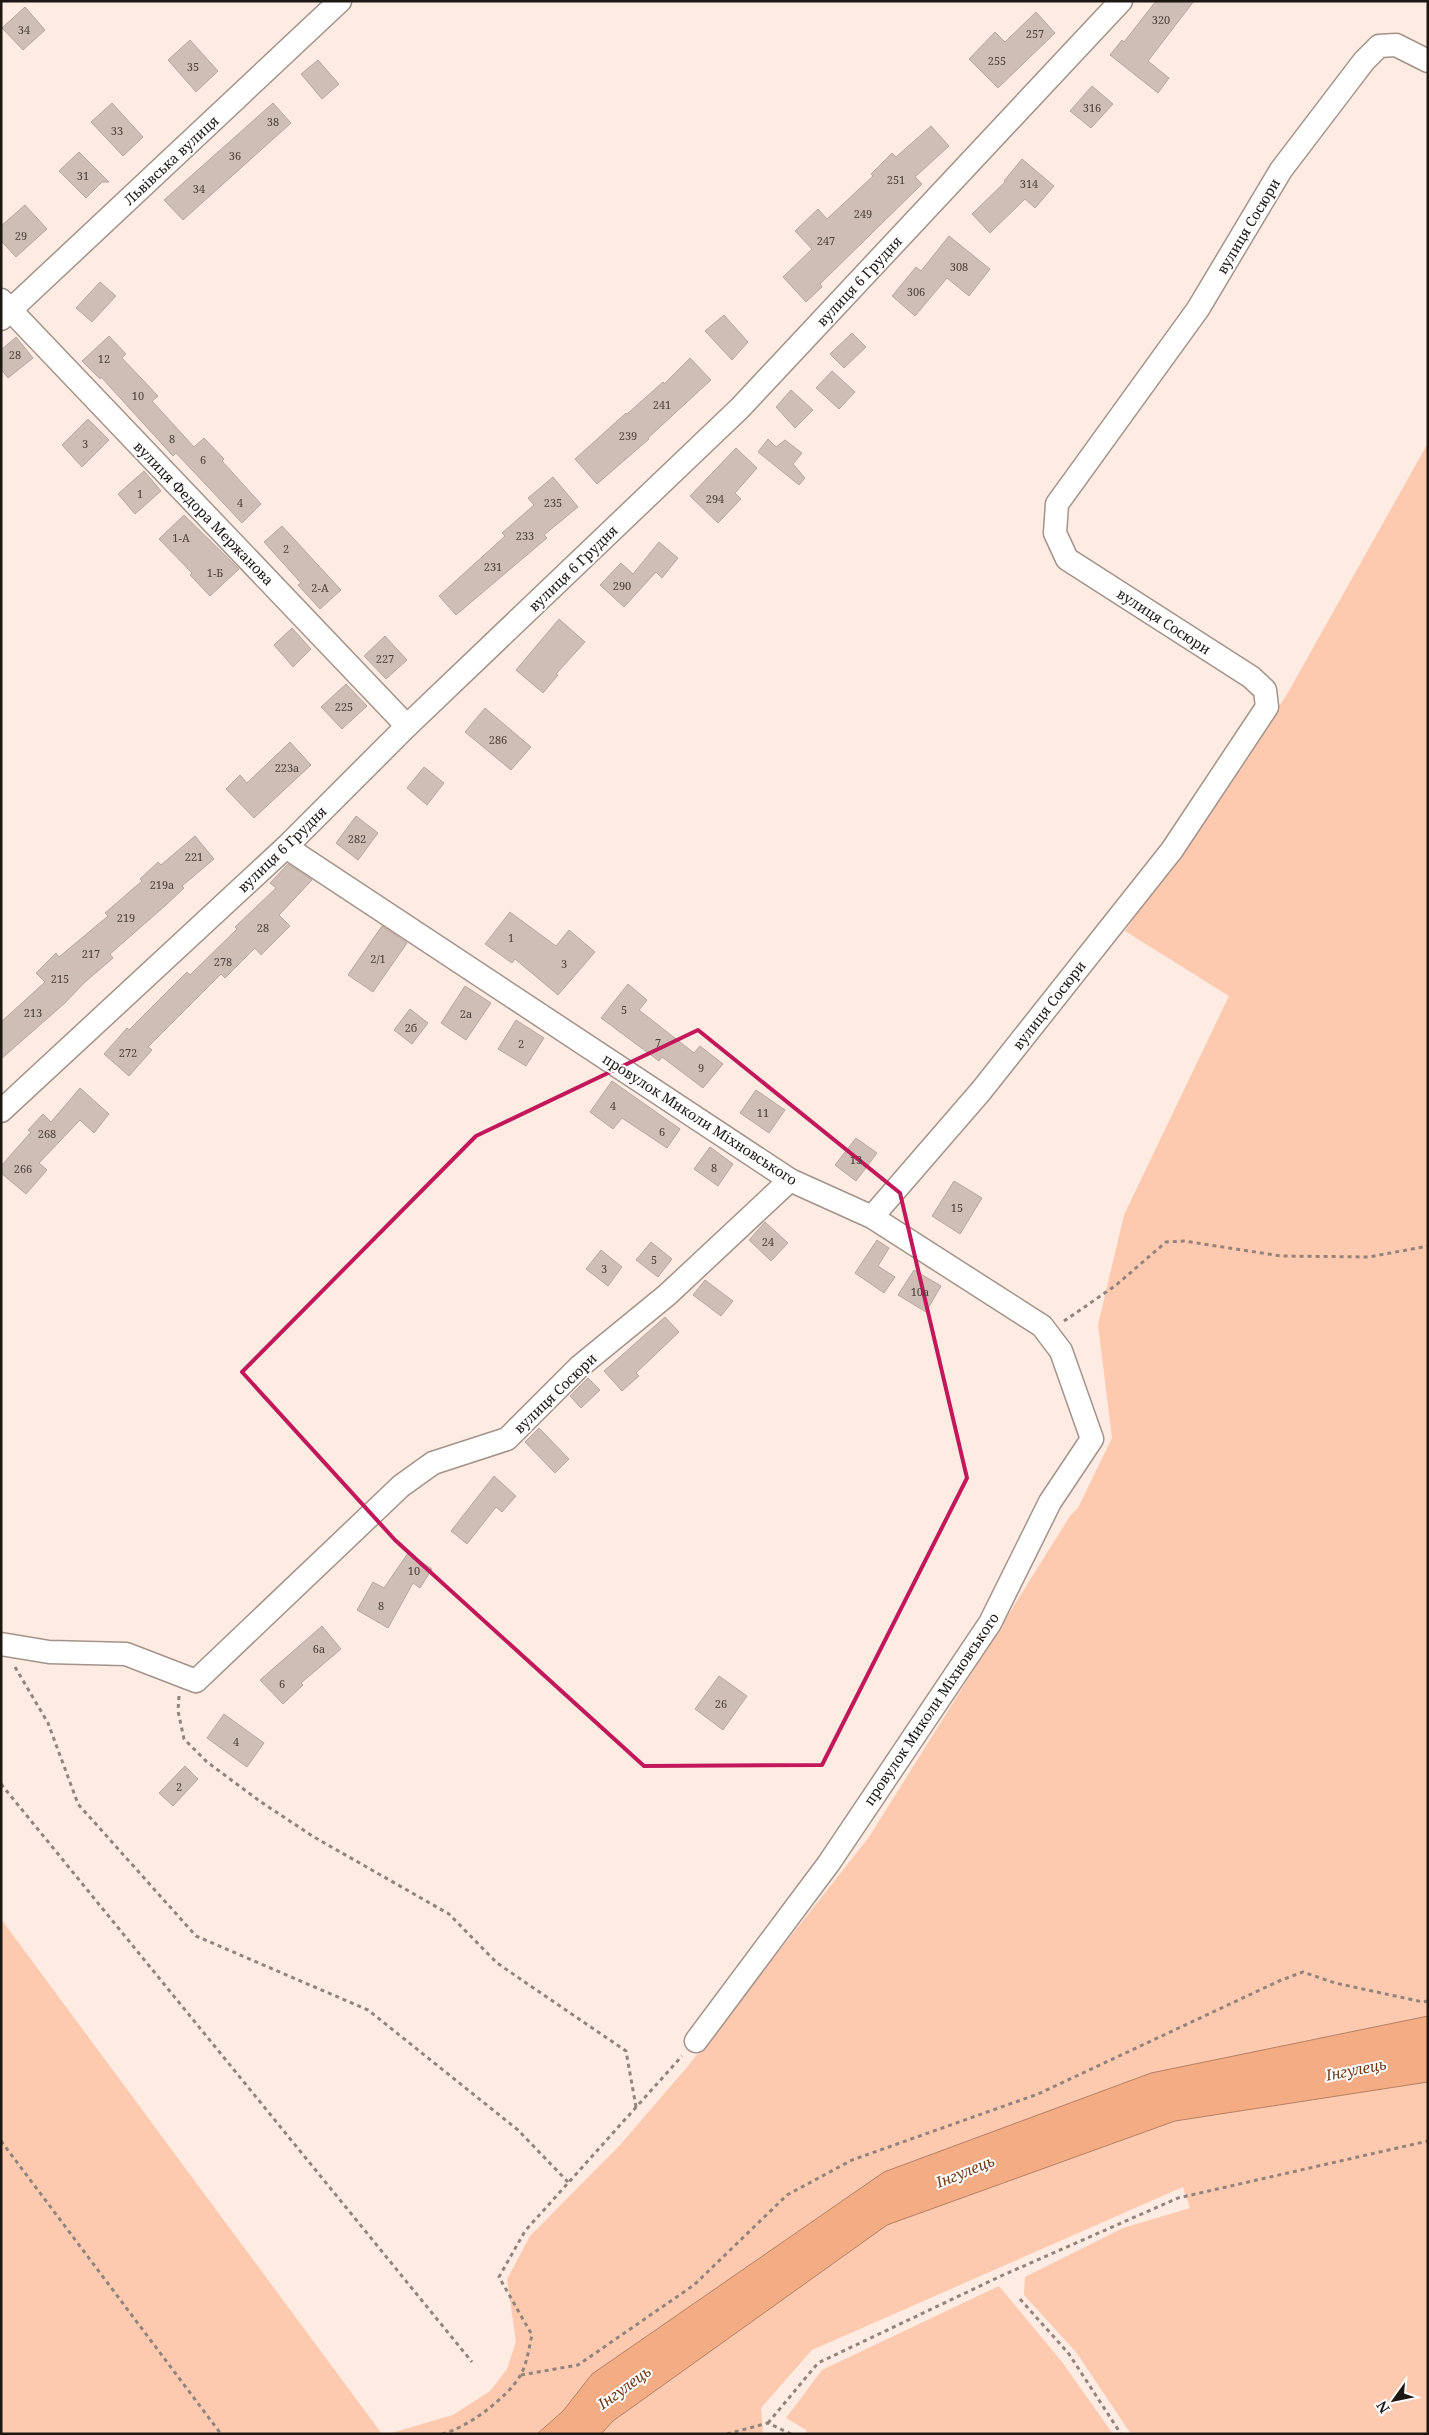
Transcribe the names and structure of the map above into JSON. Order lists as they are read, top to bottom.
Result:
{
  "streets": {
    "street": [
      "Львівська вулиця",
      "вулиця Сосюри",
      "вулиця 6 Грудня",
      "вулиця Федора Мержанова",
      "провулок Миколи Міхновського"
    ]
  },
  "crossings": [
    ["Львівська вулиця", "вулиця Федора Мержанова"],
    ["вулиця Сосюри", "провулок Миколи Міхновського"],
    ["вулиця 6 Грудня", "вулиця Федора Мержанова"],
    ["вулиця 6 Грудня", "провулок Миколи Міхновського"]
  ],
  "water": ["Інгулець"],
  "house_numbers": [
    "320",
    "34",
    "257",
    "255",
    "35",
    "316",
    "38",
    "33",
    "36",
    "31",
    "251",
    "314",
    "34",
    "249",
    "29",
    "247",
    "308",
    "306",
    "28",
    "12",
    "10",
    "241",
    "239",
    "8",
    "3",
    "6",
    "1",
    "294",
    "4",
    "235",
    "233",
    "1-А",
    "2",
    "231",
    "1-Б",
    "290",
    "2-А",
    "227",
    "225",
    "286",
    "223а",
    "282",
    "221",
    "219а",
    "219",
    "28",
    "1",
    "217",
    "2/1",
    "278",
    "3",
    "215",
    "5",
    "213",
    "2а",
    "2б",
    "7",
    "2",
    "272",
    "9",
    "4",
    "11",
    "6",
    "268",
    "13",
    "8",
    "266",
    "15",
    "24",
    "5",
    "3",
    "10а",
    "10",
    "8",
    "6а",
    "6",
    "26",
    "4",
    "2"
  ],
  "north": "bottom left"
}
